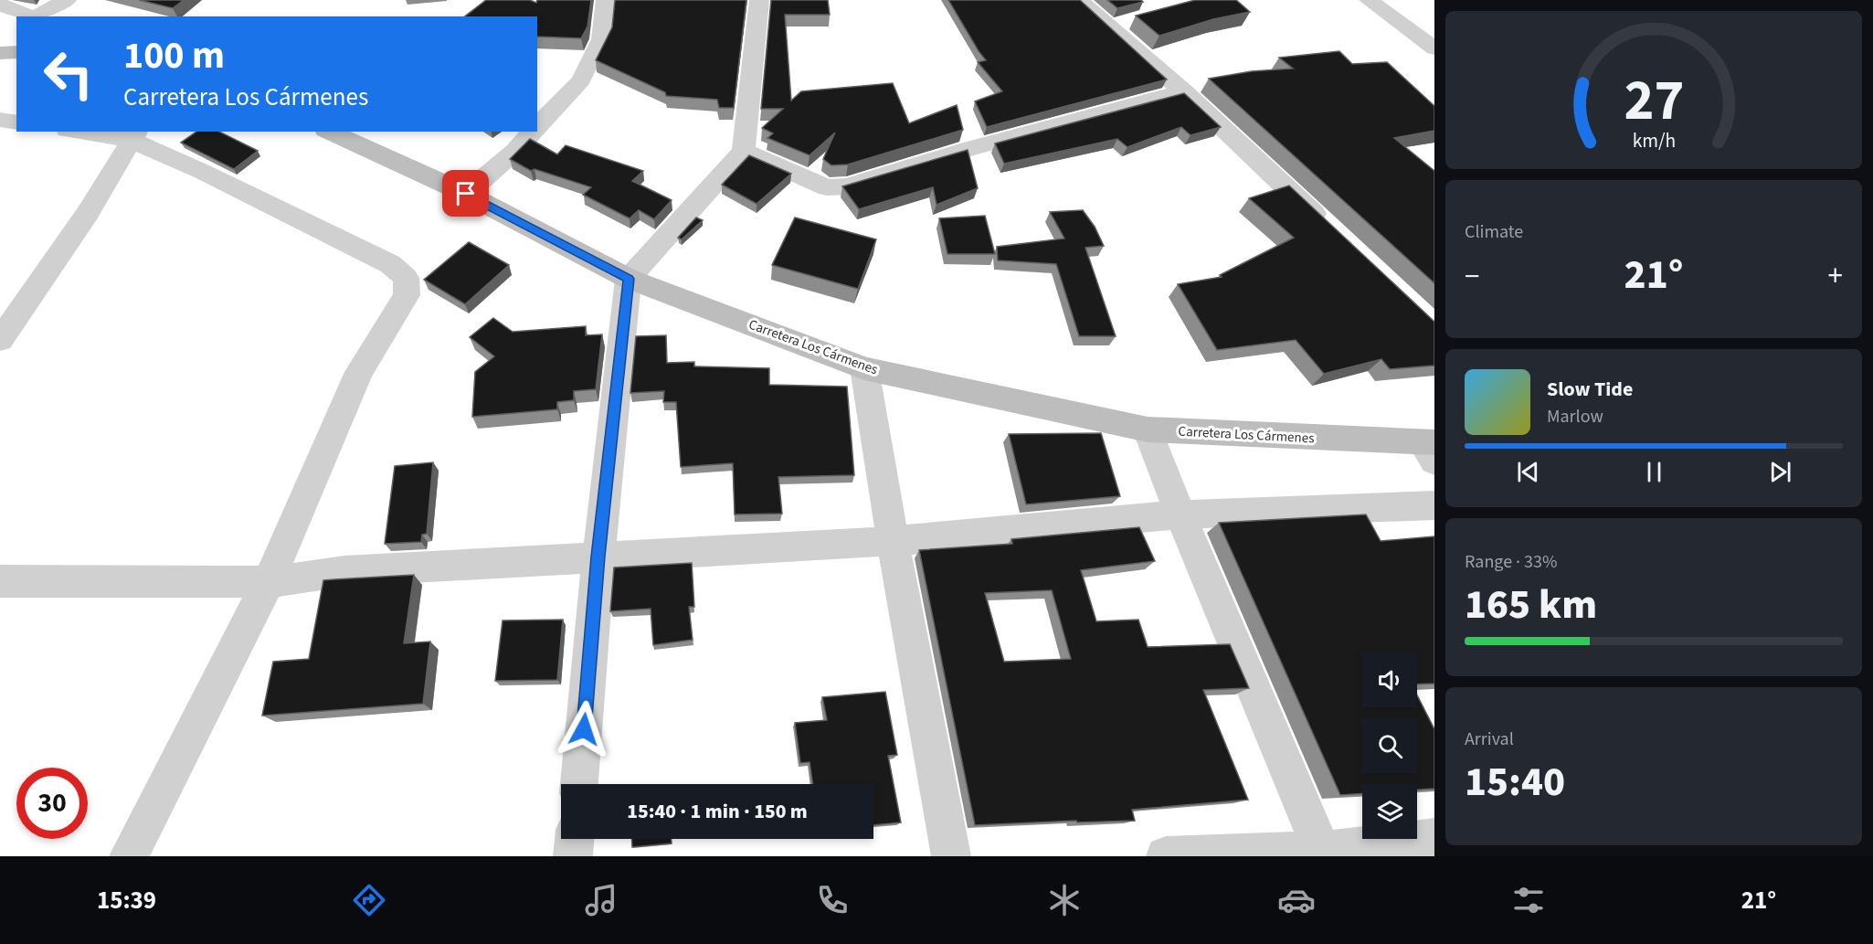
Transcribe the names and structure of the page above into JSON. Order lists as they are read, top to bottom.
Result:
{
  "streets": {
    "main road": ["Carretera Los Cármenes"]
  },
  "page": {
    "turn": ["100 m", "Carretera Los Cármenes"],
    "tile": [
      "Climate",
      ["Range · 33%", "165 km"],
      ["Arrival", "15:40"]
    ],
    "heat": ["−", "21°", "+"],
    "song": ["Slow Tide", "Marlow"],
    "limit": "30",
    "trip": "15:40 · 1 min · 150 m",
    "tabs": ["15:39", "21°"],
    "gauge": ["27", "km/h"]
  }
}
